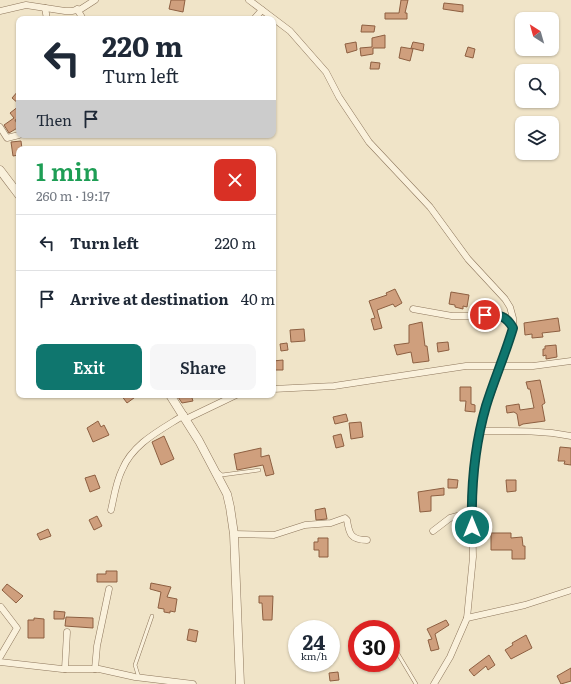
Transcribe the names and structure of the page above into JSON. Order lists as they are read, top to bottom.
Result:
{
  "north": "top left",
  "page": {
    "turn": ["220 m", "Turn left"],
    "then": "Then",
    "heading": ["1 min", "260 m · 19:17"],
    "list": [
      {
        "name": "Turn left",
        "value": "220 m"
      },
      {
        "name": "Arrive at destination",
        "value": "40 m"
      }
    ],
    "buttons": ["Exit", "Share"],
    "speed": "24 km/h",
    "limit": "30"
  }
}
